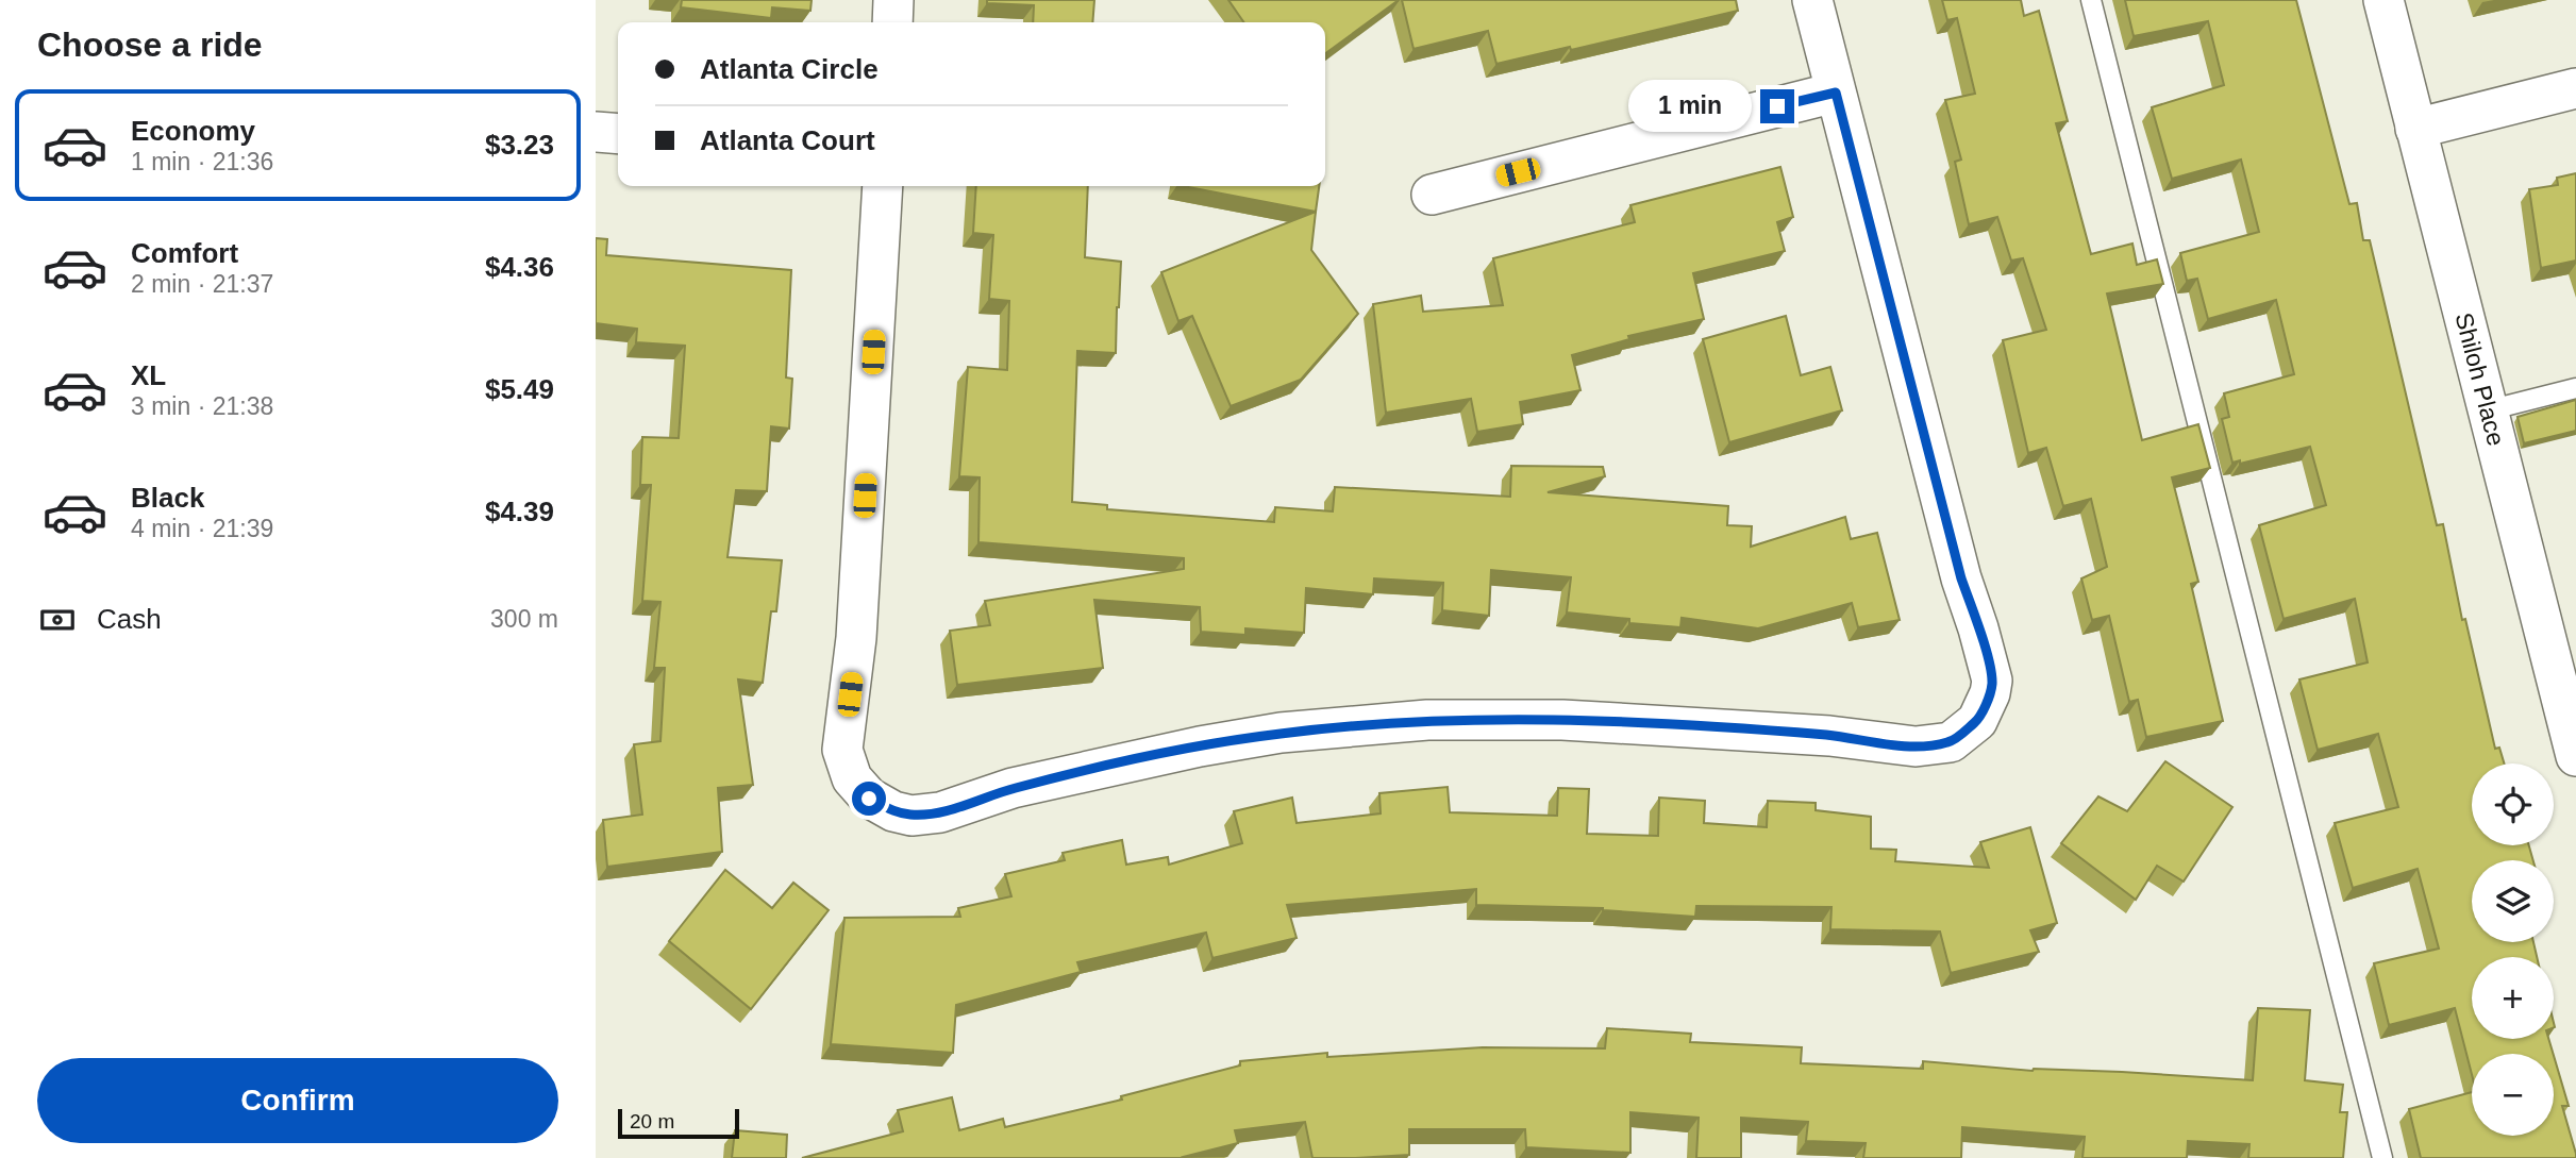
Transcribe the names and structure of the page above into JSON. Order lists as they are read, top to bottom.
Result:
{
  "streets": {
    "street": ["Shiloh Place"]
  },
  "scale_bar": "20 m",
  "page": {
    "heading": "Choose a ride",
    "banner": ["Atlanta Circle", "Atlanta Court"],
    "bubble": "1 min",
    "list": [
      {
        "name": "Economy",
        "note": "1 min · 21:36",
        "value": "$3.23"
      },
      {
        "name": "Comfort",
        "note": "2 min · 21:37",
        "value": "$4.36"
      },
      {
        "name": "XL",
        "note": "3 min · 21:38",
        "value": "$5.49"
      },
      {
        "name": "Black",
        "note": "4 min · 21:39",
        "value": "$4.39"
      }
    ],
    "pay": ["Cash", "300 m"],
    "map_buttons": ["+", "−"],
    "buttons": "Confirm",
    "scale": "20 m"
  }
}
